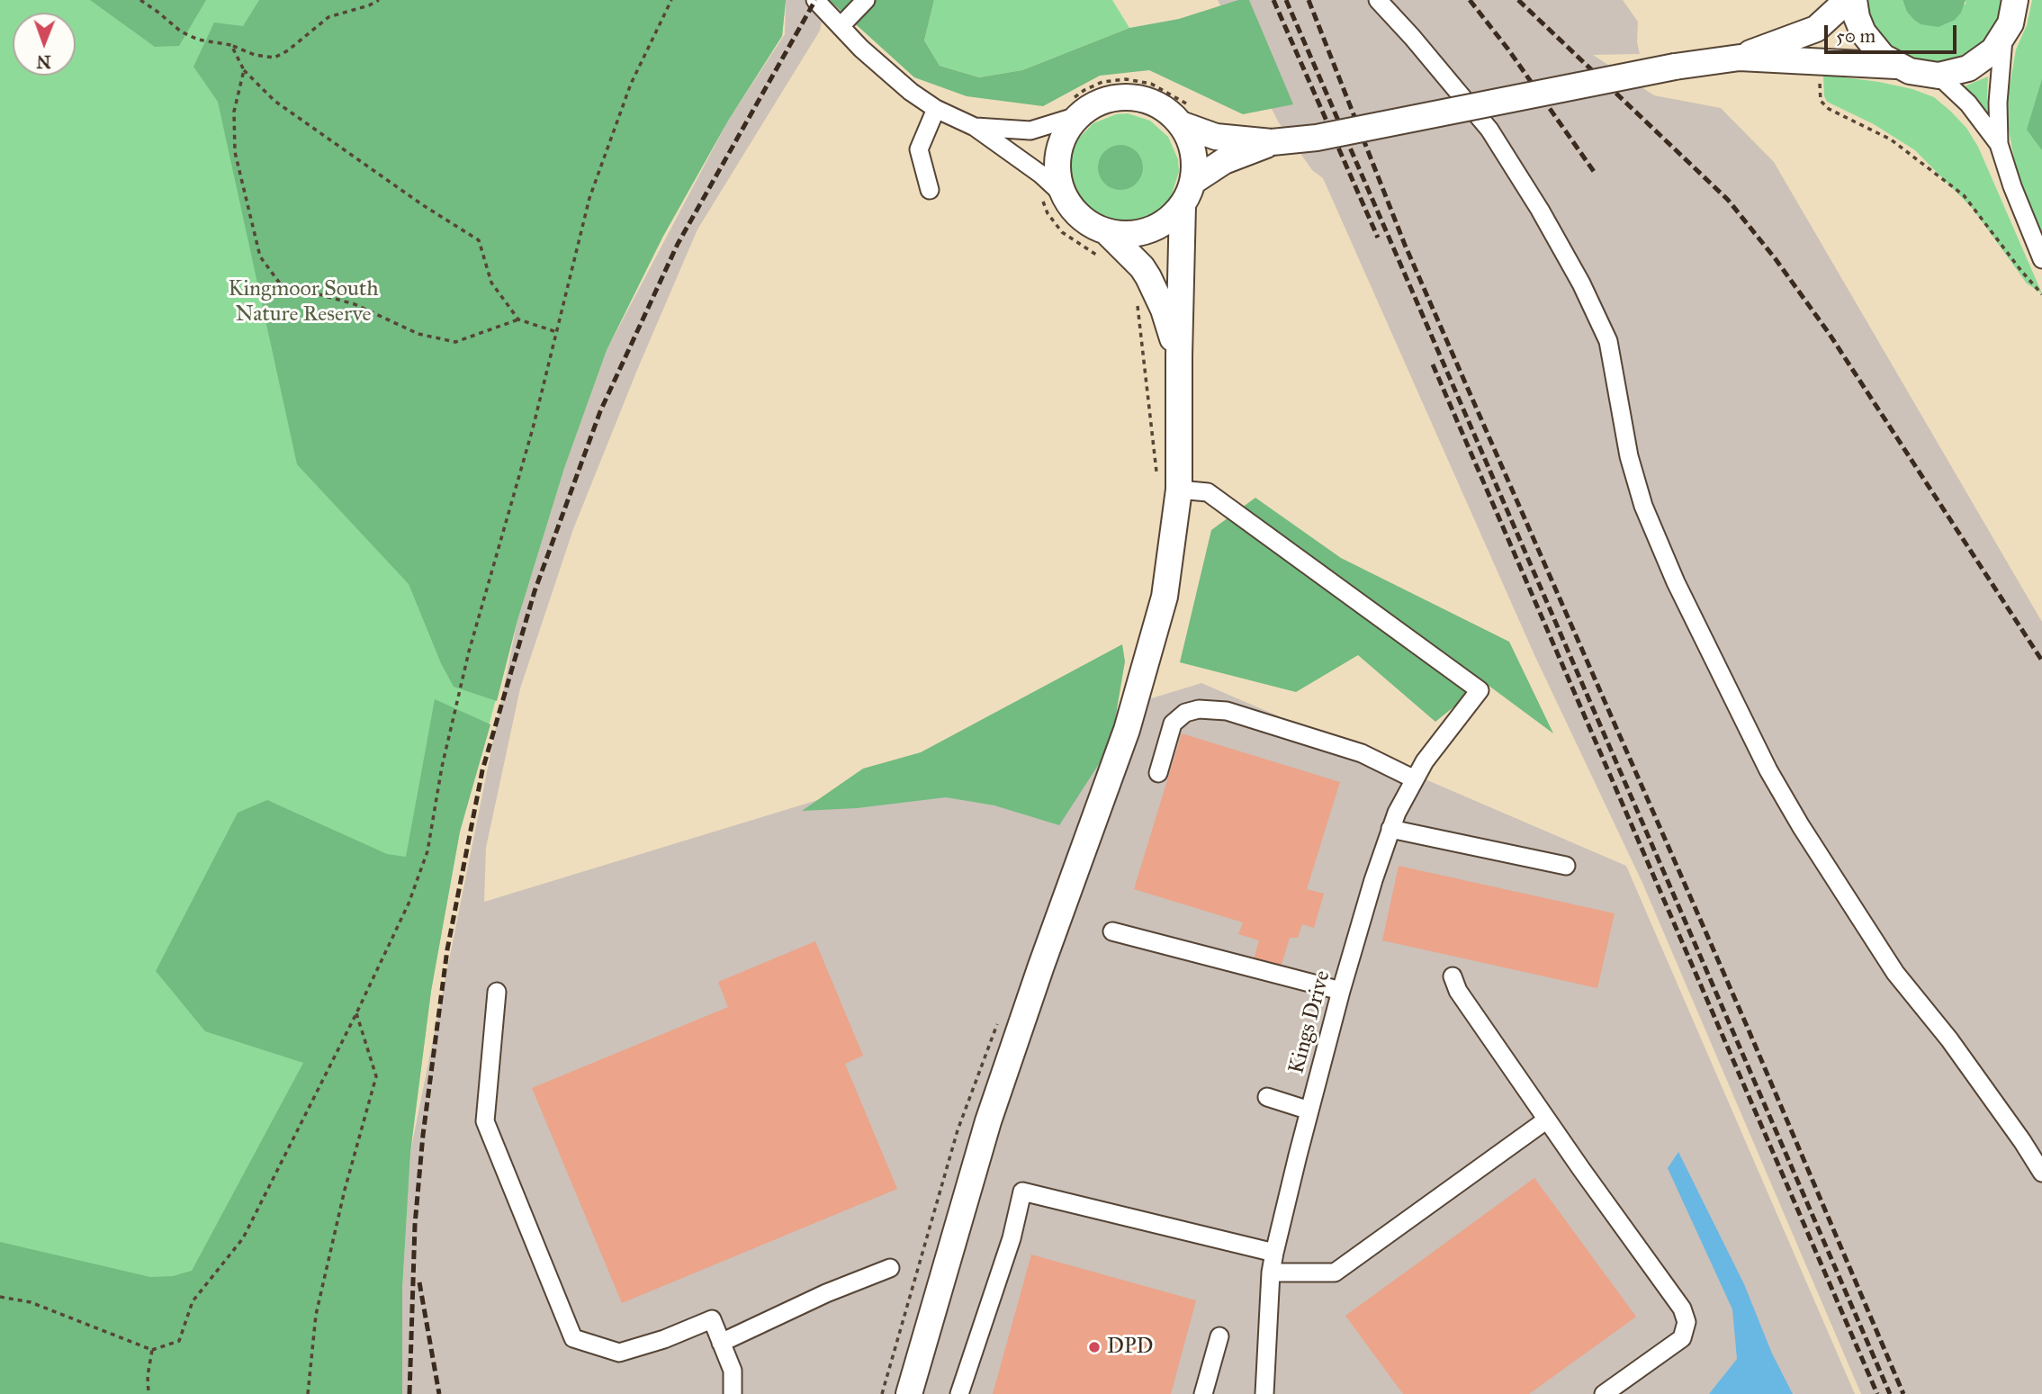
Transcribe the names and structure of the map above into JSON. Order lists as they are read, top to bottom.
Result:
{
  "streets": {
    "street": ["Kings Drive"]
  },
  "parks": ["Kingmoor South Nature Reserve"],
  "places": ["DPD"],
  "scale_bar": "50 m",
  "north": "bottom"
}
